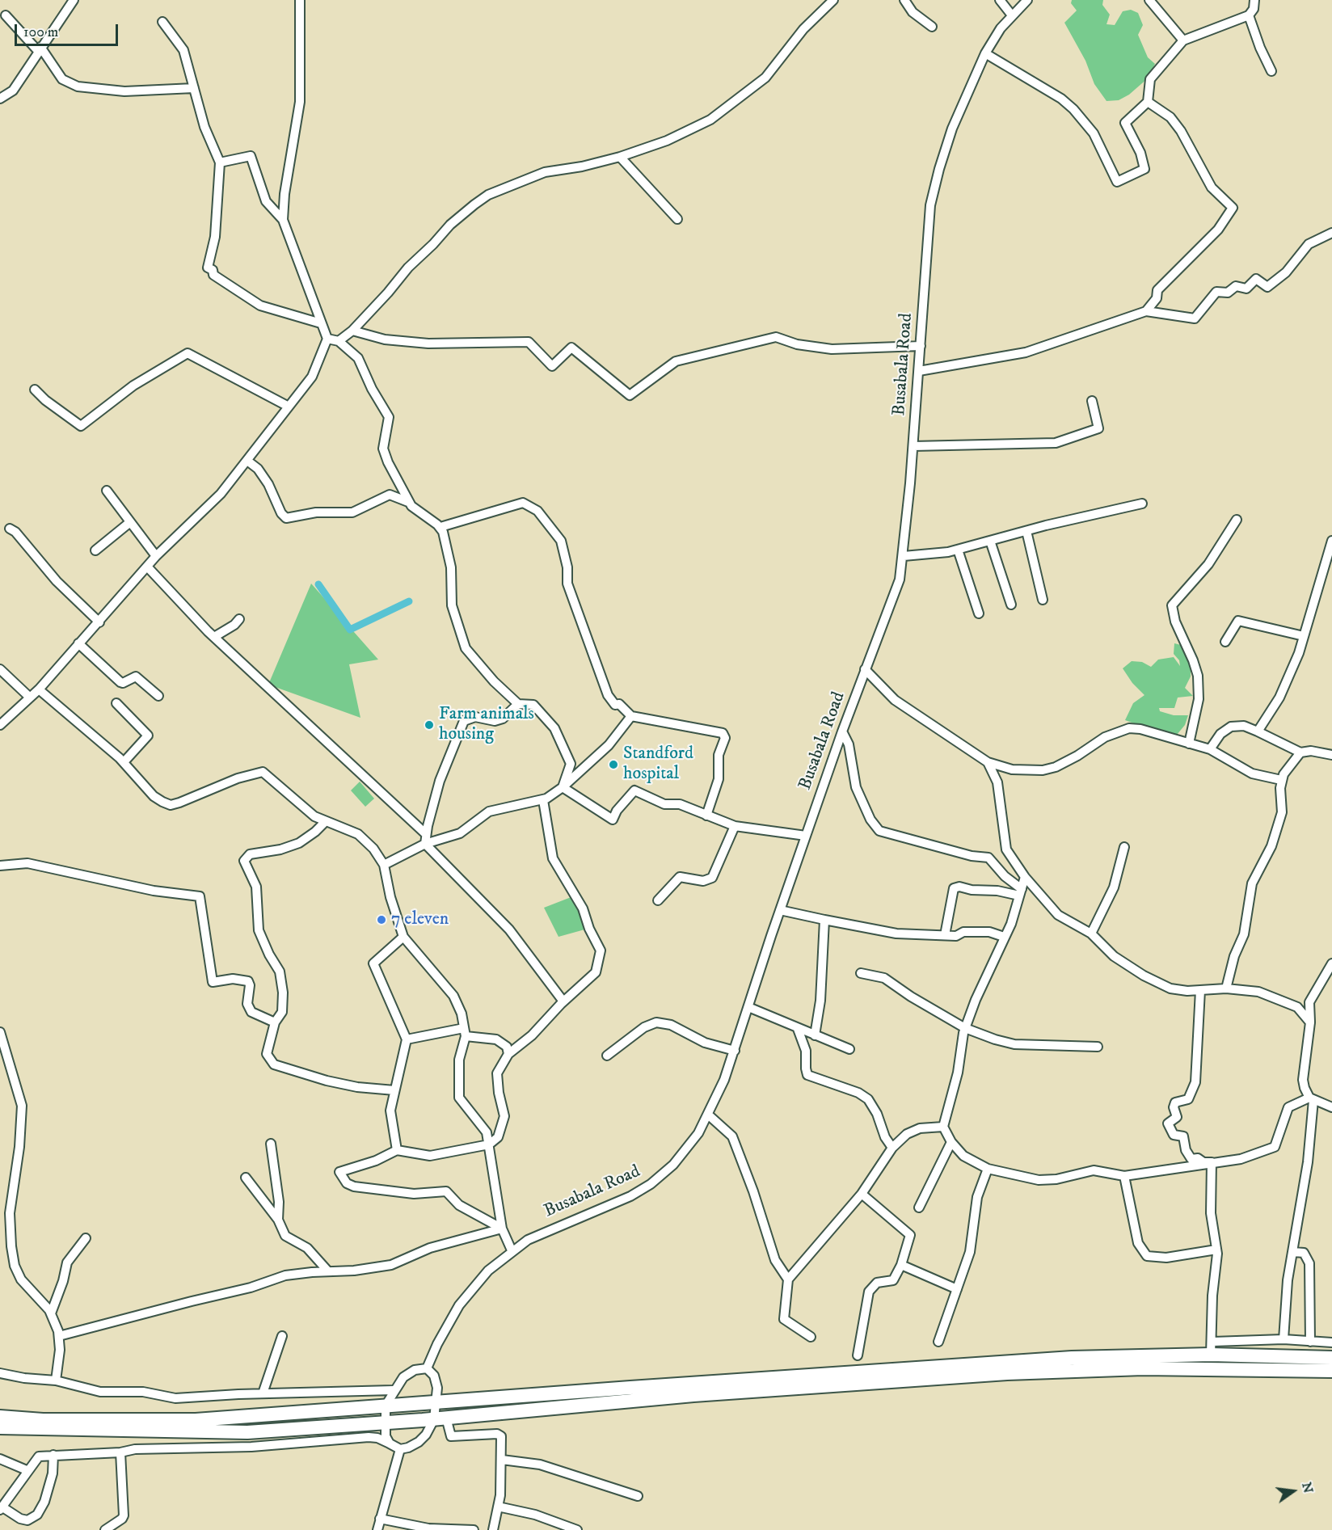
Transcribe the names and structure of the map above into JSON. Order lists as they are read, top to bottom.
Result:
{
  "streets": {
    "street": ["Busabala Road"]
  },
  "places": ["Farm animals housing", "Standford hospital", "7 eleven"],
  "scale_bar": "100 m",
  "north": "right"
}
